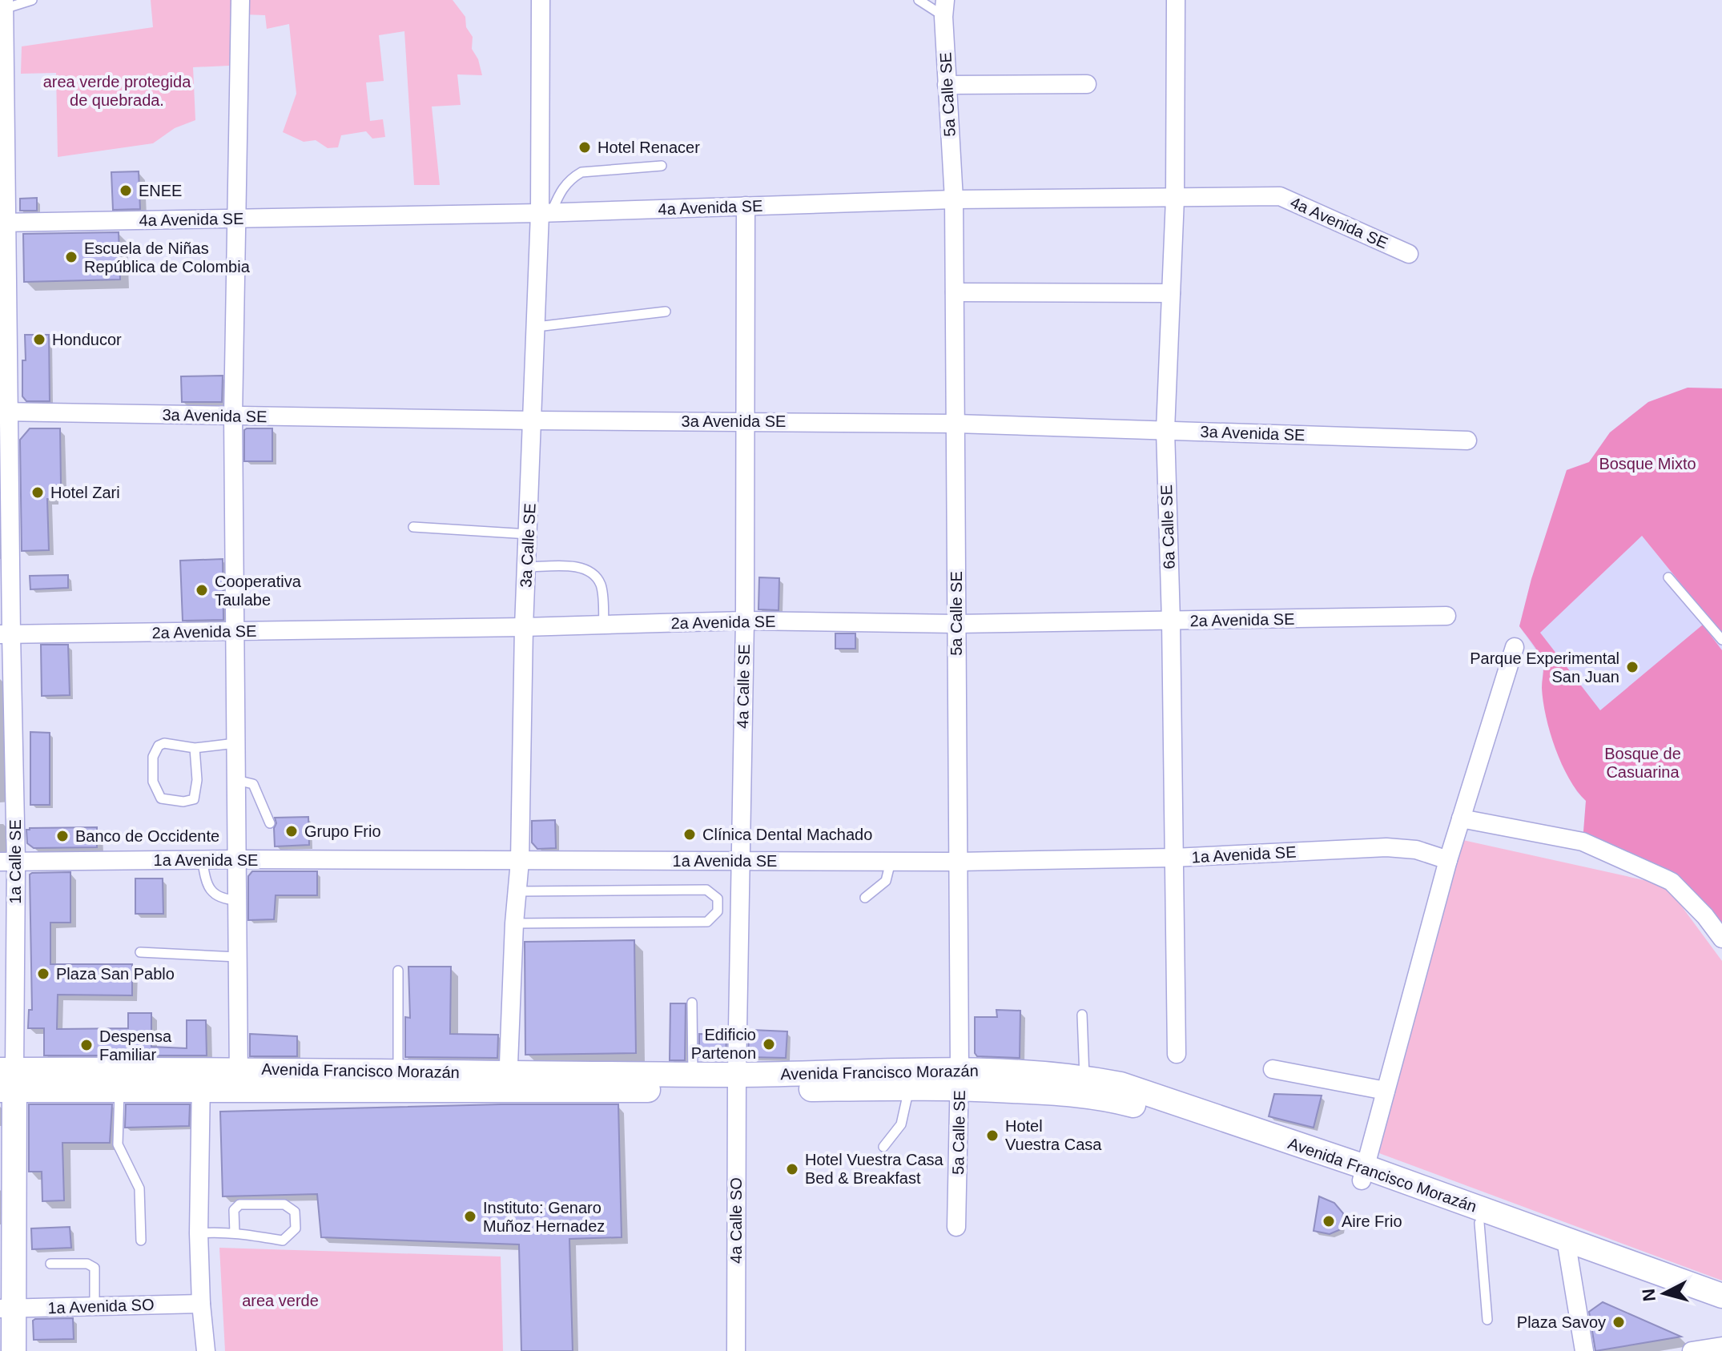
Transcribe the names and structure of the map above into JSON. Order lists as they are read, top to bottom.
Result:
{
  "streets": {
    "main road": ["Avenida Francisco Morazán"],
    "street": [
      "5a Calle SE",
      "4a Avenida SE",
      "3a Avenida SE",
      "6a Calle SE",
      "3a Calle SE",
      "2a Avenida SE",
      "4a Calle SE",
      "1a Avenida SE",
      "1a Calle SE",
      "4a Calle SO",
      "1a Avenida SO"
    ]
  },
  "crossings": [
    ["5a Calle SE", "4a Avenida SE"],
    ["5a Calle SE", "3a Avenida SE"],
    ["5a Calle SE", "2a Avenida SE"],
    ["5a Calle SE", "1a Avenida SE"],
    ["5a Calle SE", "Avenida Francisco Morazán"],
    ["4a Avenida SE", "6a Calle SE"],
    ["4a Avenida SE", "3a Calle SE"],
    ["4a Avenida SE", "4a Calle SE"],
    ["4a Avenida SE", "1a Calle SE"],
    ["3a Avenida SE", "6a Calle SE"],
    ["3a Avenida SE", "3a Calle SE"],
    ["3a Avenida SE", "4a Calle SE"],
    ["3a Avenida SE", "1a Calle SE"],
    ["6a Calle SE", "2a Avenida SE"],
    ["6a Calle SE", "1a Avenida SE"],
    ["3a Calle SE", "2a Avenida SE"],
    ["3a Calle SE", "1a Avenida SE"],
    ["3a Calle SE", "Avenida Francisco Morazán"],
    ["2a Avenida SE", "4a Calle SE"],
    ["2a Avenida SE", "1a Calle SE"],
    ["4a Calle SE", "1a Avenida SE"],
    ["4a Calle SE", "Avenida Francisco Morazán"],
    ["4a Calle SE", "4a Calle SO"],
    ["1a Avenida SE", "1a Calle SE"],
    ["1a Calle SE", "Avenida Francisco Morazán"],
    ["Avenida Francisco Morazán", "4a Calle SO"]
  ],
  "parks": [
    "area verde protegida de quebrada.",
    "Bosque Mixto",
    "Bosque de Casuarina",
    "area verde"
  ],
  "places": [
    "Hotel Renacer",
    "ENEE",
    "Escuela de Niñas República de Colombia",
    "Honducor",
    "Hotel Zari",
    "Cooperativa Taulabe",
    "Parque Experimental San Juan",
    "Grupo Frio",
    "Clínica Dental Machado",
    "Banco de Occidente",
    "Plaza San Pablo",
    "Edificio Partenon",
    "Despensa Familiar",
    "Hotel Vuestra Casa",
    "Hotel Vuestra Casa Bed & Breakfast",
    "Instituto: Genaro Muñoz Hernadez",
    "Aire Frio",
    "Plaza Savoy"
  ],
  "north": "left"
}
